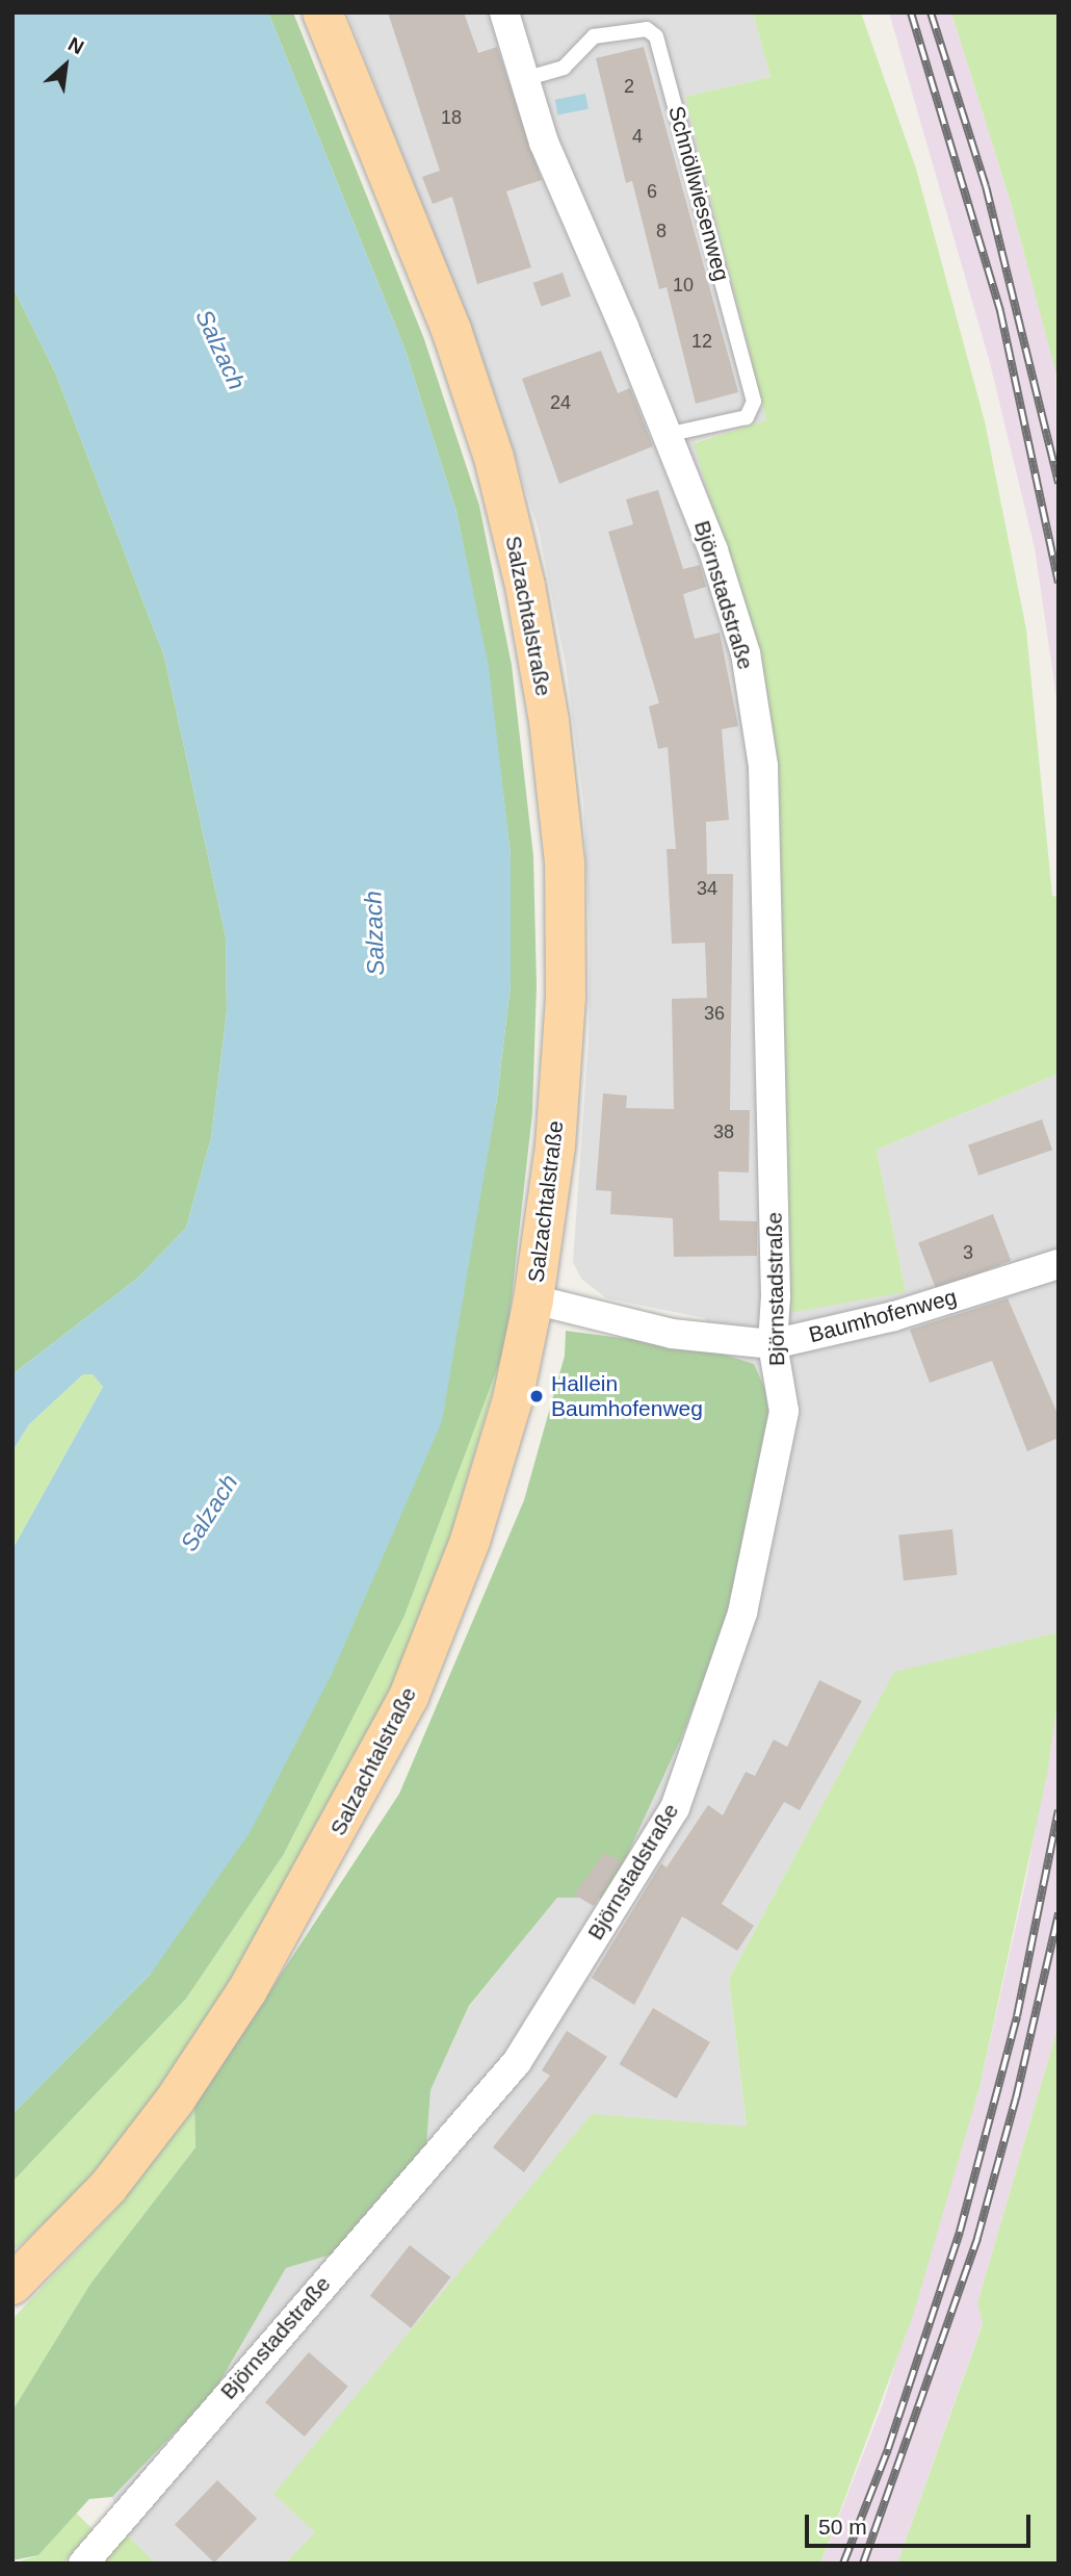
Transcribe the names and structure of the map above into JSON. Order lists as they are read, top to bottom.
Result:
{
  "streets": {
    "main road": ["Salzachtalstraße"],
    "street": ["Björnstadstraße", "Baumhofenweg"],
    "lane": ["Schnöllwiesenweg"]
  },
  "crossings": [
    ["Schnöllwiesenweg", "Björnstadstraße"],
    ["Björnstadstraße", "Baumhofenweg"],
    ["Salzachtalstraße", "Baumhofenweg"]
  ],
  "water": ["Salzach"],
  "places": ["Hallein Baumhofenweg"],
  "house_numbers": [
    "2",
    "18",
    "4",
    "6",
    "8",
    "10",
    "12",
    "24",
    "34",
    "36",
    "38",
    "3"
  ],
  "scale_bar": "50 m",
  "north": "top right"
}
